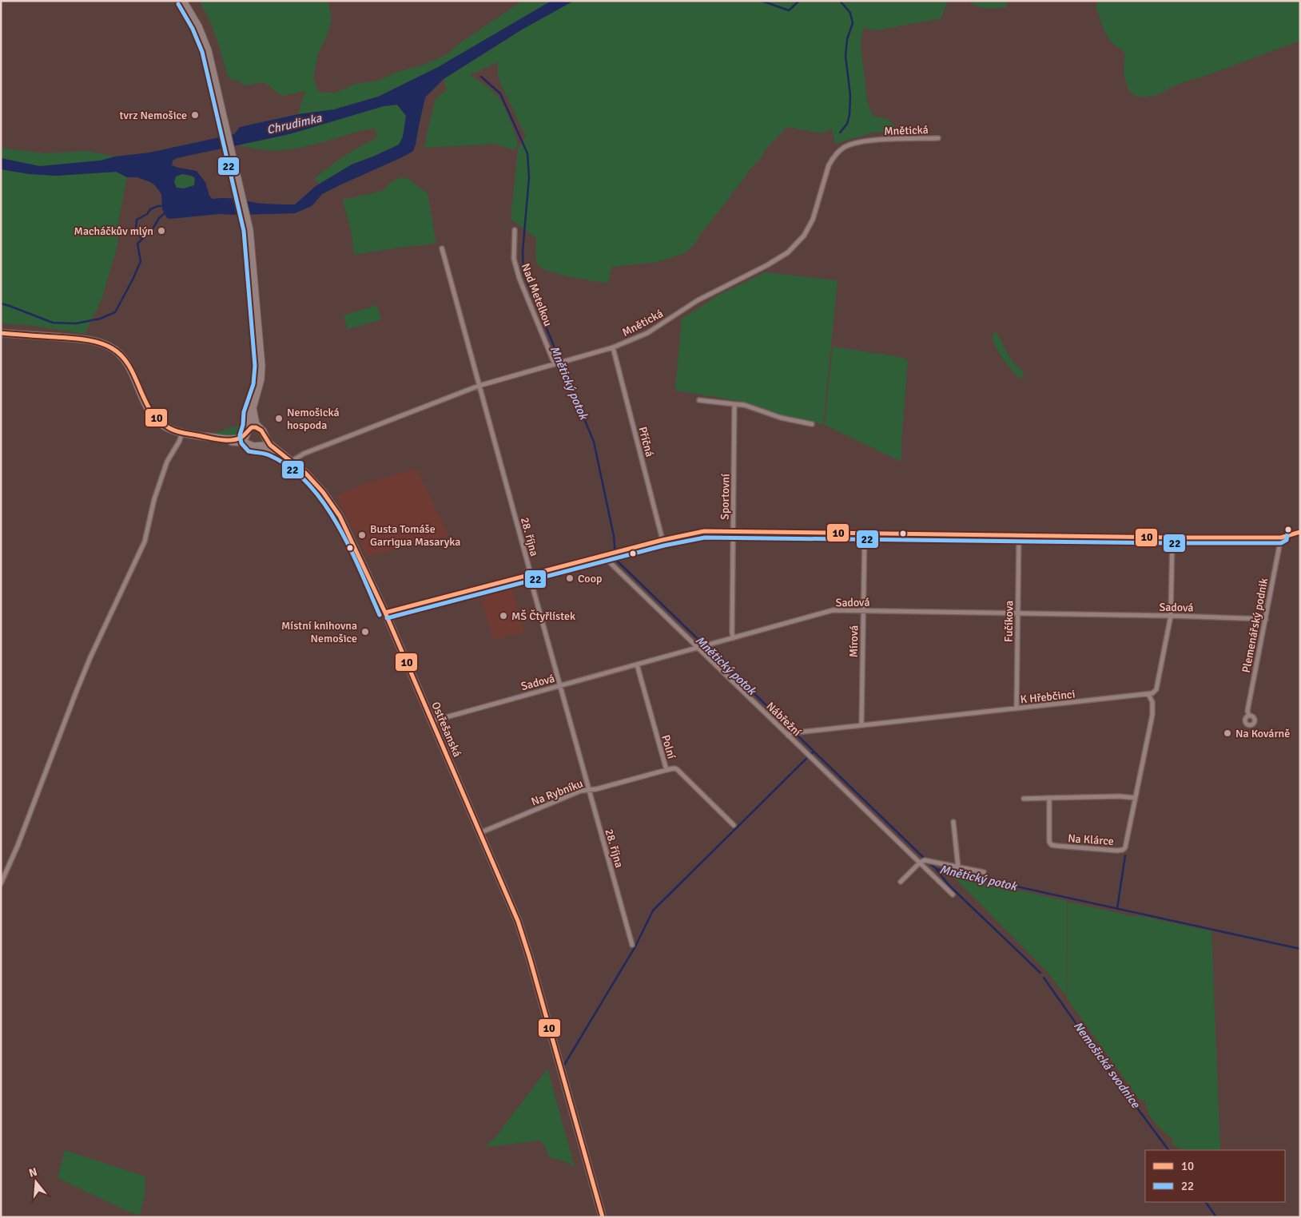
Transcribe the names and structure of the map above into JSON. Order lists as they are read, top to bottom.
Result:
{
  "streets": {
    "street": [
      "Mnětická",
      "Nad Metelkou",
      "Příčná",
      "Sportovní",
      "28. října",
      "Sadová",
      "Fučíkova",
      "Plemenářský podnik",
      "Mírová",
      "K Hřebčinci",
      "Nábřežní",
      "Ostřešanská",
      "Polní",
      "Na Rybníku",
      "Na Klárce"
    ]
  },
  "crossings": [
    ["Mnětická", "Nad Metelkou"],
    ["Mnětická", "Příčná"],
    ["Mnětická", "28. října"],
    ["Mnětická", "Ostřešanská"],
    ["Sportovní", "Sadová"],
    ["28. října", "Sadová"],
    ["28. října", "Na Rybníku"],
    ["Sadová", "Fučíkova"],
    ["Sadová", "Plemenářský podnik"],
    ["Sadová", "Mírová"],
    ["Sadová", "Nábřežní"],
    ["Sadová", "Ostřešanská"],
    ["Sadová", "Polní"],
    ["Fučíkova", "K Hřebčinci"],
    ["Mírová", "K Hřebčinci"],
    ["K Hřebčinci", "Nábřežní"],
    ["K Hřebčinci", "Na Klárce"],
    ["Ostřešanská", "Na Rybníku"],
    ["Polní", "Na Rybníku"]
  ],
  "water": ["Chrudimka", "Mnětický potok", "Nemošická svodnice"],
  "places": [
    "tvrz Nemošice",
    "Macháčkův mlýn",
    "Nemošická hospoda",
    "Busta Tomáše Garrigua Masaryka",
    "Coop",
    "MŠ Čtyřlístek",
    "Místní knihovna Nemošice",
    "Na Kovárně"
  ],
  "lines": ["transit line 22", "transit line 10"],
  "legend": ["10", "22"],
  "north": "top"
}
